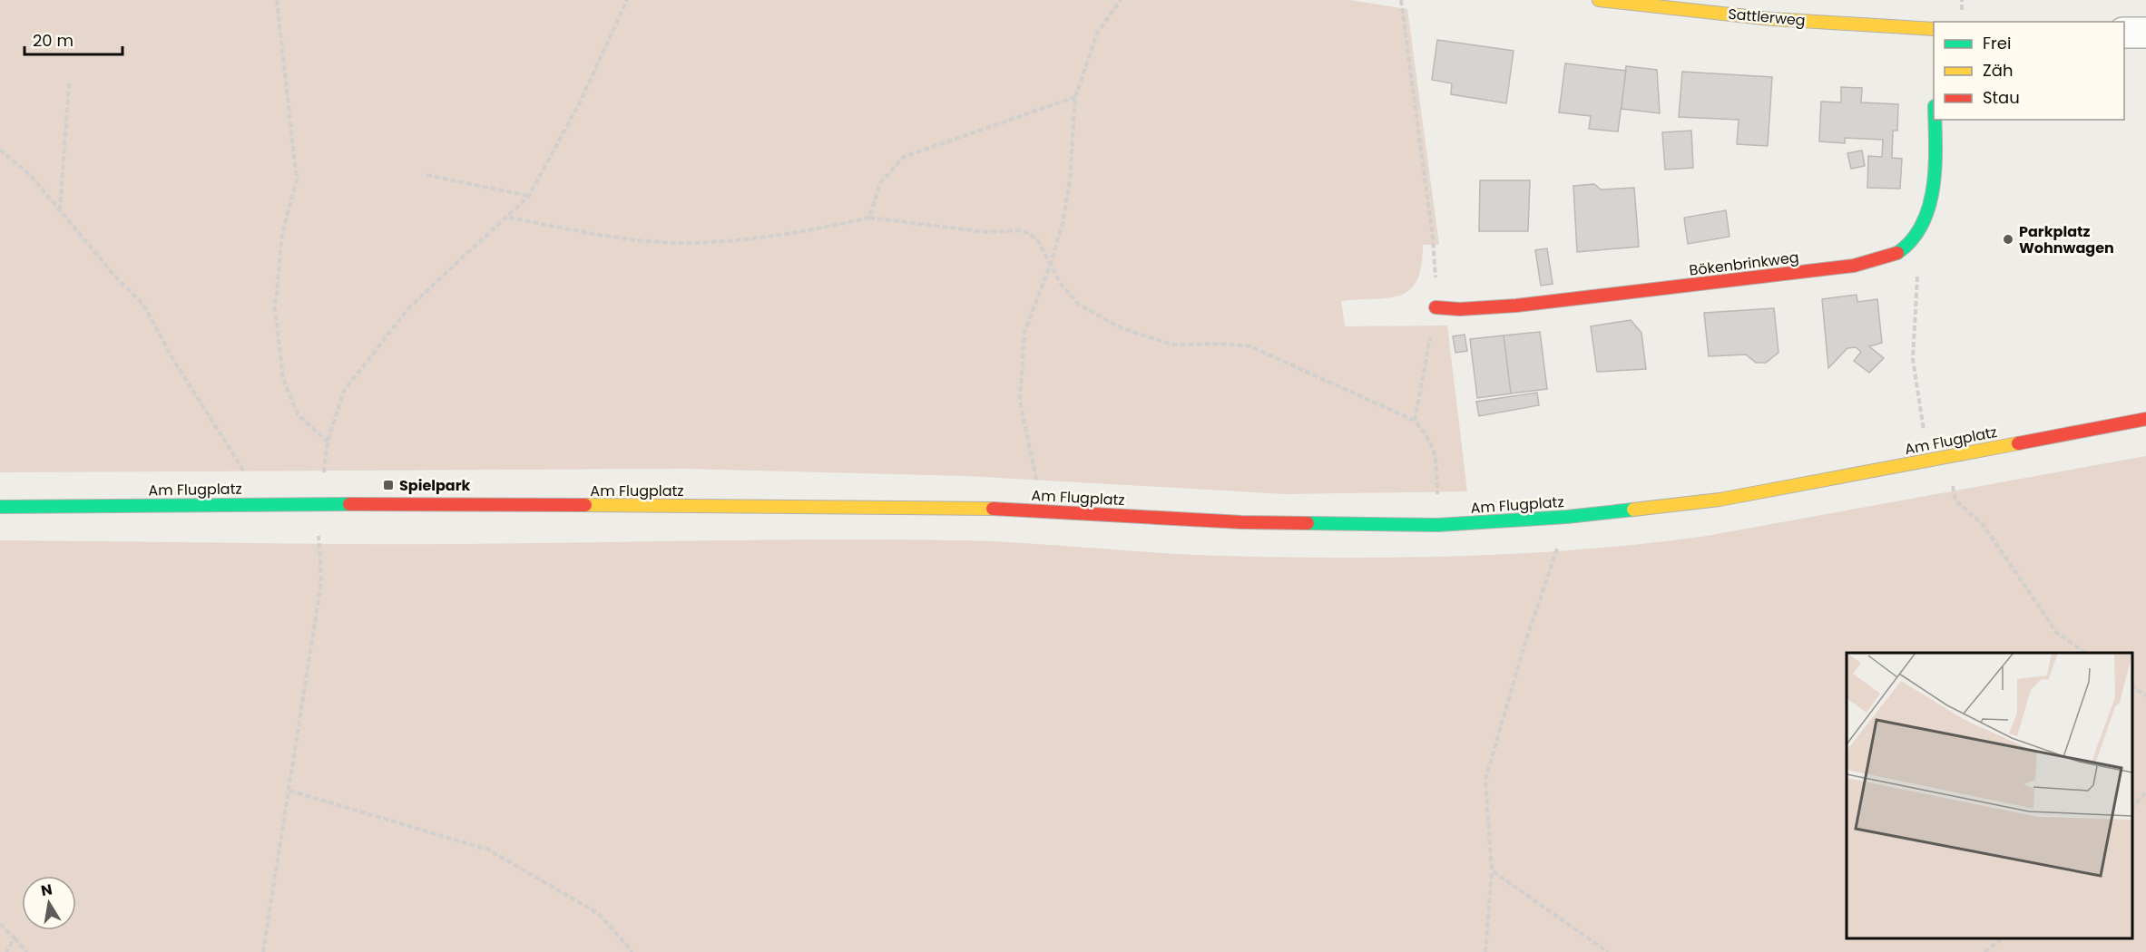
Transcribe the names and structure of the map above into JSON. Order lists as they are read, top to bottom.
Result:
{
  "streets": {
    "street": ["Sattlerweg", "Bökenbrinkweg", "Am Flugplatz"]
  },
  "places": {
    "other": ["Parkplatz Wohnwagen"],
    "transit": ["Spielpark"]
  },
  "legend": ["Frei", "Zäh", "Stau"],
  "scale_bar": "20 m",
  "north": "top"
}
